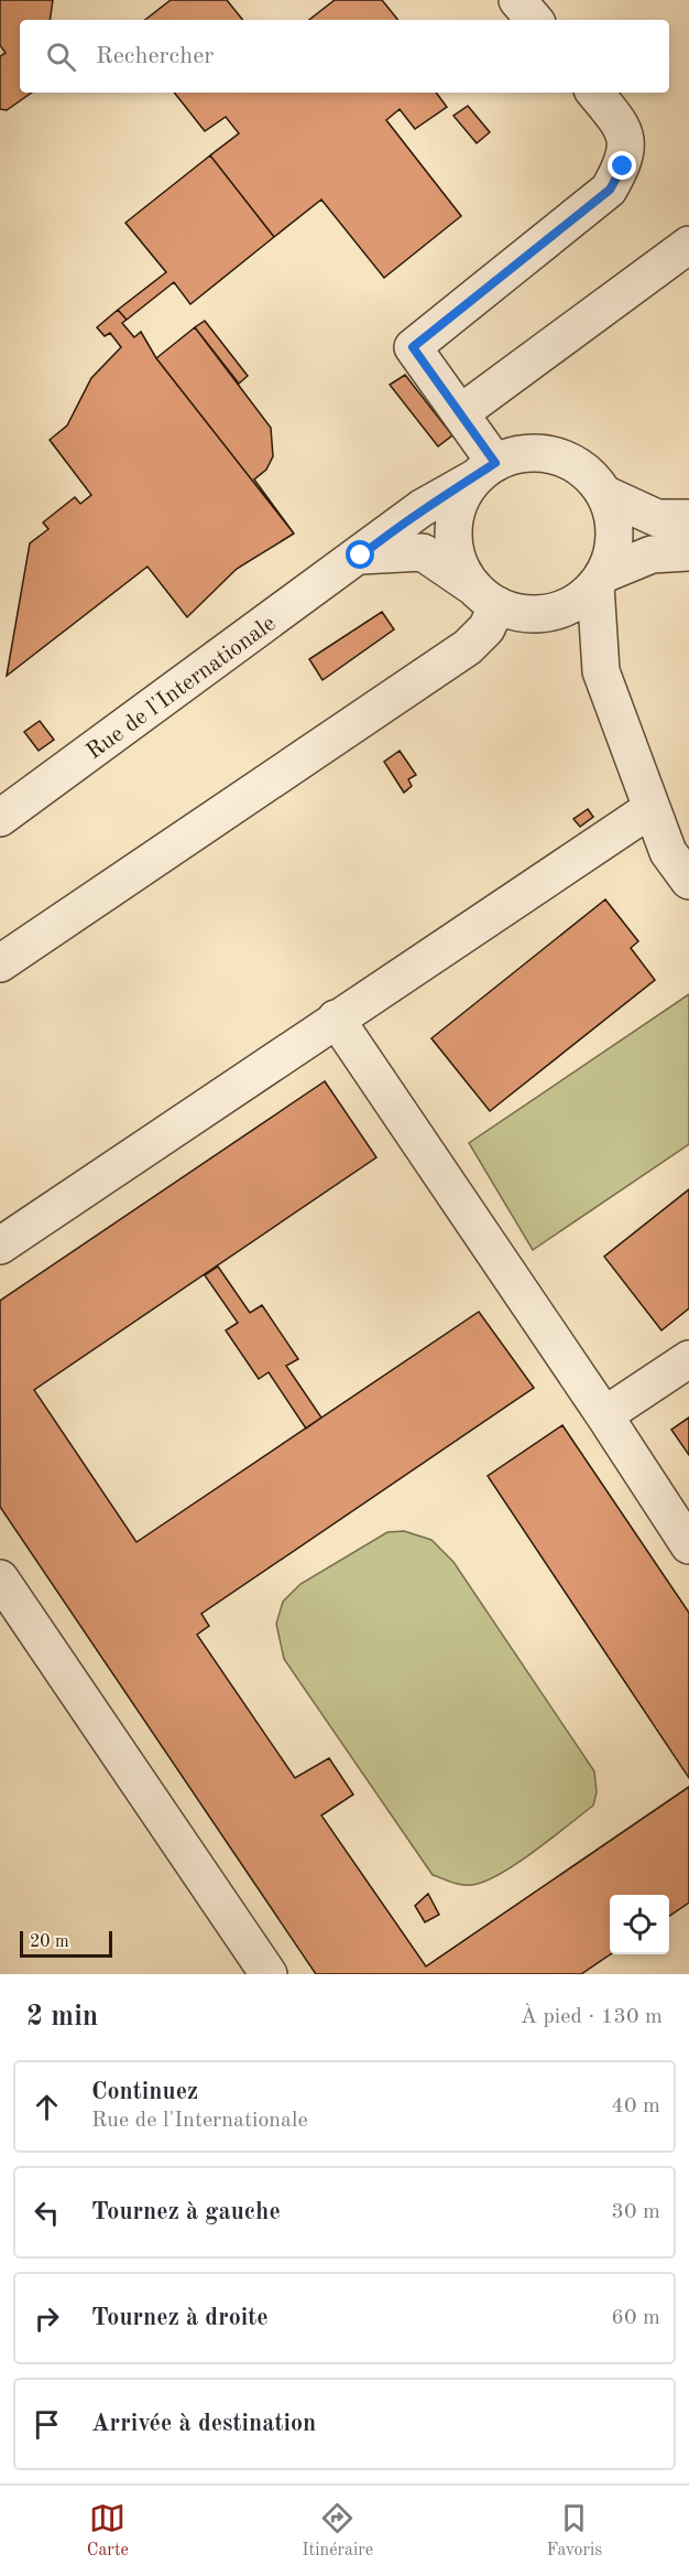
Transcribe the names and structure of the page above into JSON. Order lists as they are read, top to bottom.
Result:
{
  "streets": {
    "street": ["Rue de l'Internationale"]
  },
  "scale_bar": "20 m",
  "page": {
    "search": "Rechercher",
    "scale": "20 m",
    "heading": ["2 min", "À pied · 130 m"],
    "list": [
      ["Continuez", "Rue de l'Internationale", "40 m"],
      ["Tournez à gauche", "30 m"],
      ["Tournez à droite", "60 m"],
      "Arrivée à destination"
    ],
    "nav": ["Carte", "Itinéraire", "Favoris"]
  }
}
